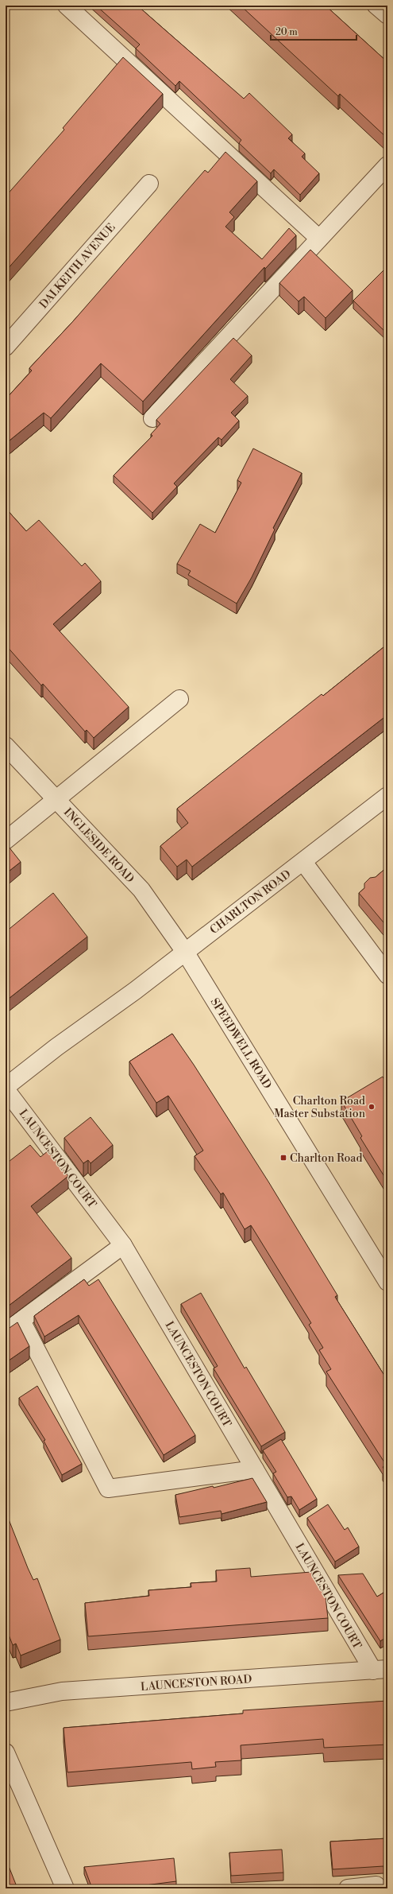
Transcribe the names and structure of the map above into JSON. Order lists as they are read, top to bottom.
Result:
{
  "streets": {
    "street": [
      "DALKEITH AVENUE",
      "INGLESIDE ROAD",
      "CHARLTON ROAD",
      "SPEEDWELL ROAD",
      "LAUNCESTON COURT",
      "LAUNCESTON ROAD"
    ]
  },
  "crossings": [
    ["INGLESIDE ROAD", "CHARLTON ROAD"],
    ["INGLESIDE ROAD", "SPEEDWELL ROAD"],
    ["CHARLTON ROAD", "SPEEDWELL ROAD"],
    ["CHARLTON ROAD", "LAUNCESTON COURT"],
    ["LAUNCESTON COURT", "LAUNCESTON ROAD"]
  ],
  "places": {
    "other": ["Charlton Road Master Substation"],
    "transit": ["Charlton Road"]
  },
  "scale_bar": "20 m"
}
